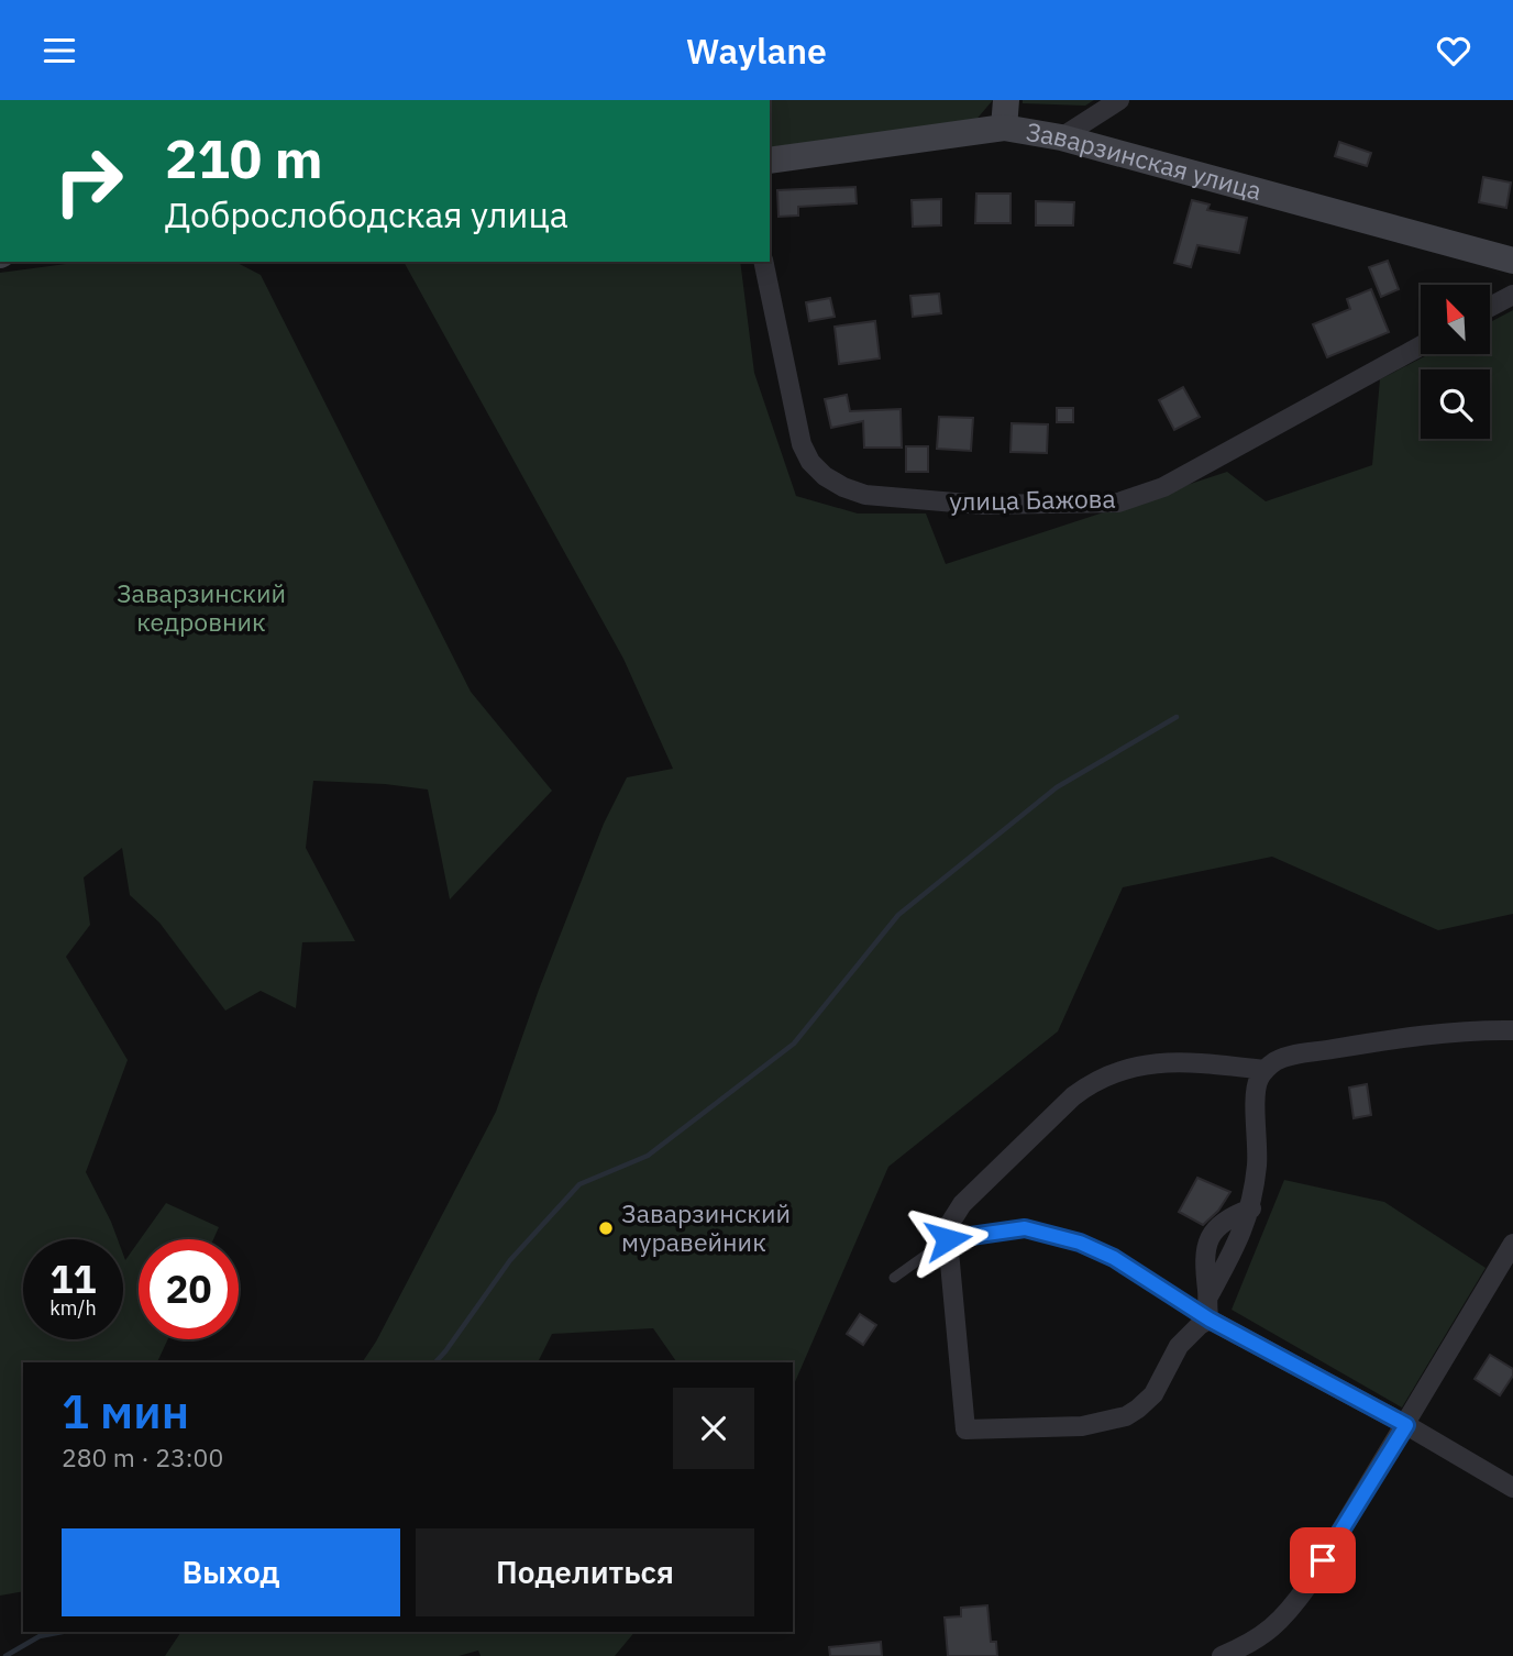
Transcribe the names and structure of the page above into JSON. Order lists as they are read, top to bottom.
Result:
{
  "streets": {
    "street": ["Заварзинская улица", "улица Бажова"]
  },
  "parks": ["Заварзинский кедровник"],
  "places": ["Заварзинский муравейник"],
  "north": "top left",
  "page": {
    "header": "Waylane",
    "turn": ["210 m", "Доброслободская улица"],
    "speed": "11 km/h",
    "limit": "20",
    "heading": ["1 мин", "280 m · 23:00"],
    "buttons": ["Выход", "Поделиться"]
  }
}
